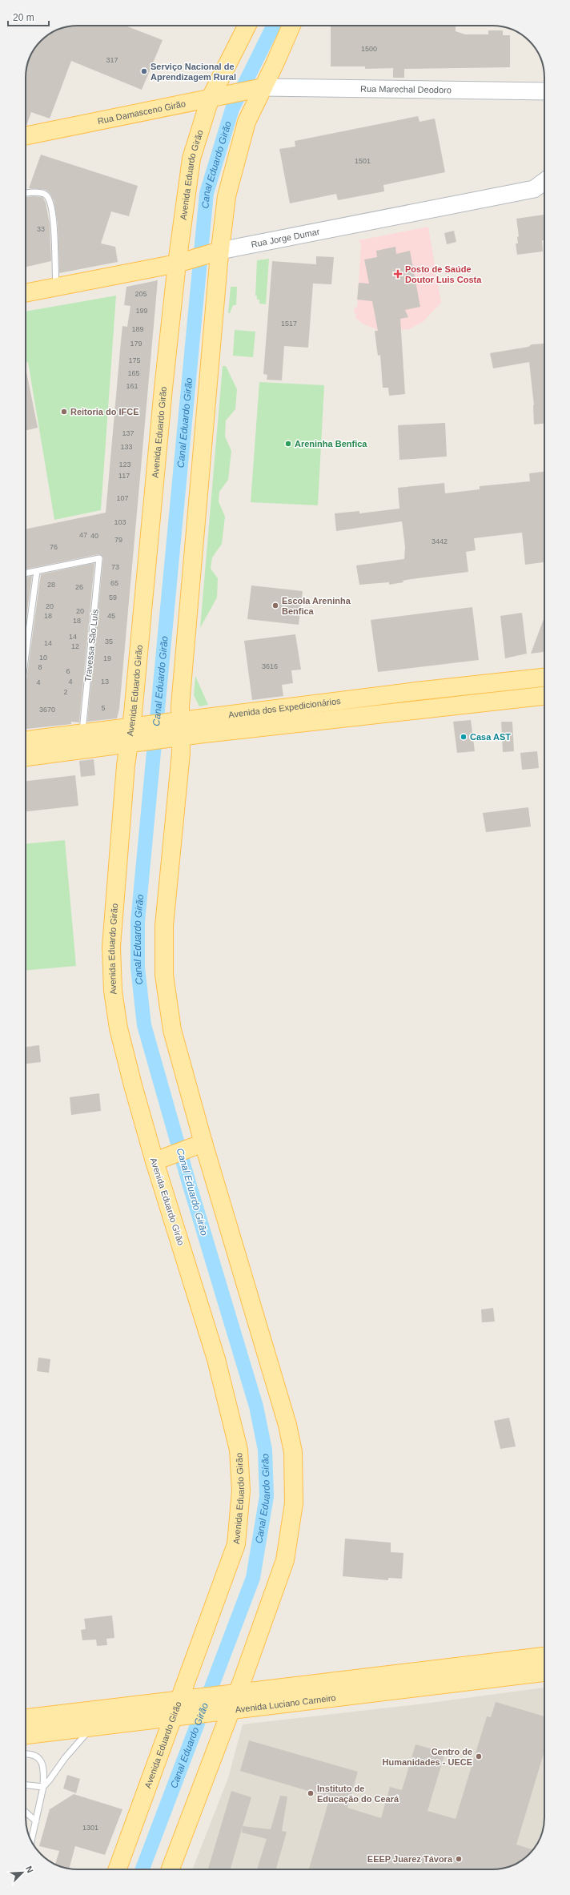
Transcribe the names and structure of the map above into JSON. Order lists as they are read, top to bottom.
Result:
{
  "streets": {
    "main road": [
      "Rua Damasceno Girão",
      "Avenida Eduardo Girão",
      "Rua Jorge Dumar",
      "Avenida dos Expedicionários",
      "Avenida Luciano Carneiro"
    ],
    "street": ["Rua Marechal Deodoro"],
    "lane": ["Travessa São Luís"]
  },
  "crossings": [
    ["Rua Marechal Deodoro", "Rua Damasceno Girão"],
    ["Rua Marechal Deodoro", "Avenida Eduardo Girão"],
    ["Rua Damasceno Girão", "Avenida Eduardo Girão"],
    ["Avenida Eduardo Girão", "Rua Jorge Dumar"],
    ["Avenida Eduardo Girão", "Avenida dos Expedicionários"],
    ["Avenida Eduardo Girão", "Avenida Luciano Carneiro"],
    ["Travessa São Luís", "Avenida dos Expedicionários"]
  ],
  "water": ["Canal Eduardo Girão"],
  "places": {
    "other": [
      "Serviço Nacional de Aprendizagem Rural",
      "Reitoria do IFCE",
      "Areninha Benfica",
      "Escola Areninha Benfica",
      "Casa AST",
      "Centro de Humanidades - UECE",
      "Instituto de Educação do Ceará",
      "EEEP Juarez Távora"
    ],
    "health": ["Posto de Saúde Doutor Luis Costa"]
  },
  "house_numbers": [
    "1500",
    "317",
    "1501",
    "33",
    "205",
    "199",
    "1517",
    "189",
    "179",
    "175",
    "165",
    "161",
    "137",
    "133",
    "123",
    "117",
    "107",
    "103",
    "47",
    "40",
    "79",
    "3442",
    "76",
    "73",
    "65",
    "28",
    "26",
    "59",
    "20",
    "20",
    "18",
    "45",
    "18",
    "14",
    "35",
    "14",
    "12",
    "10",
    "19",
    "3616",
    "8",
    "6",
    "4",
    "13",
    "4",
    "2",
    "5",
    "3670",
    "1301"
  ],
  "scale_bar": "20 m",
  "north": "top right"
}
